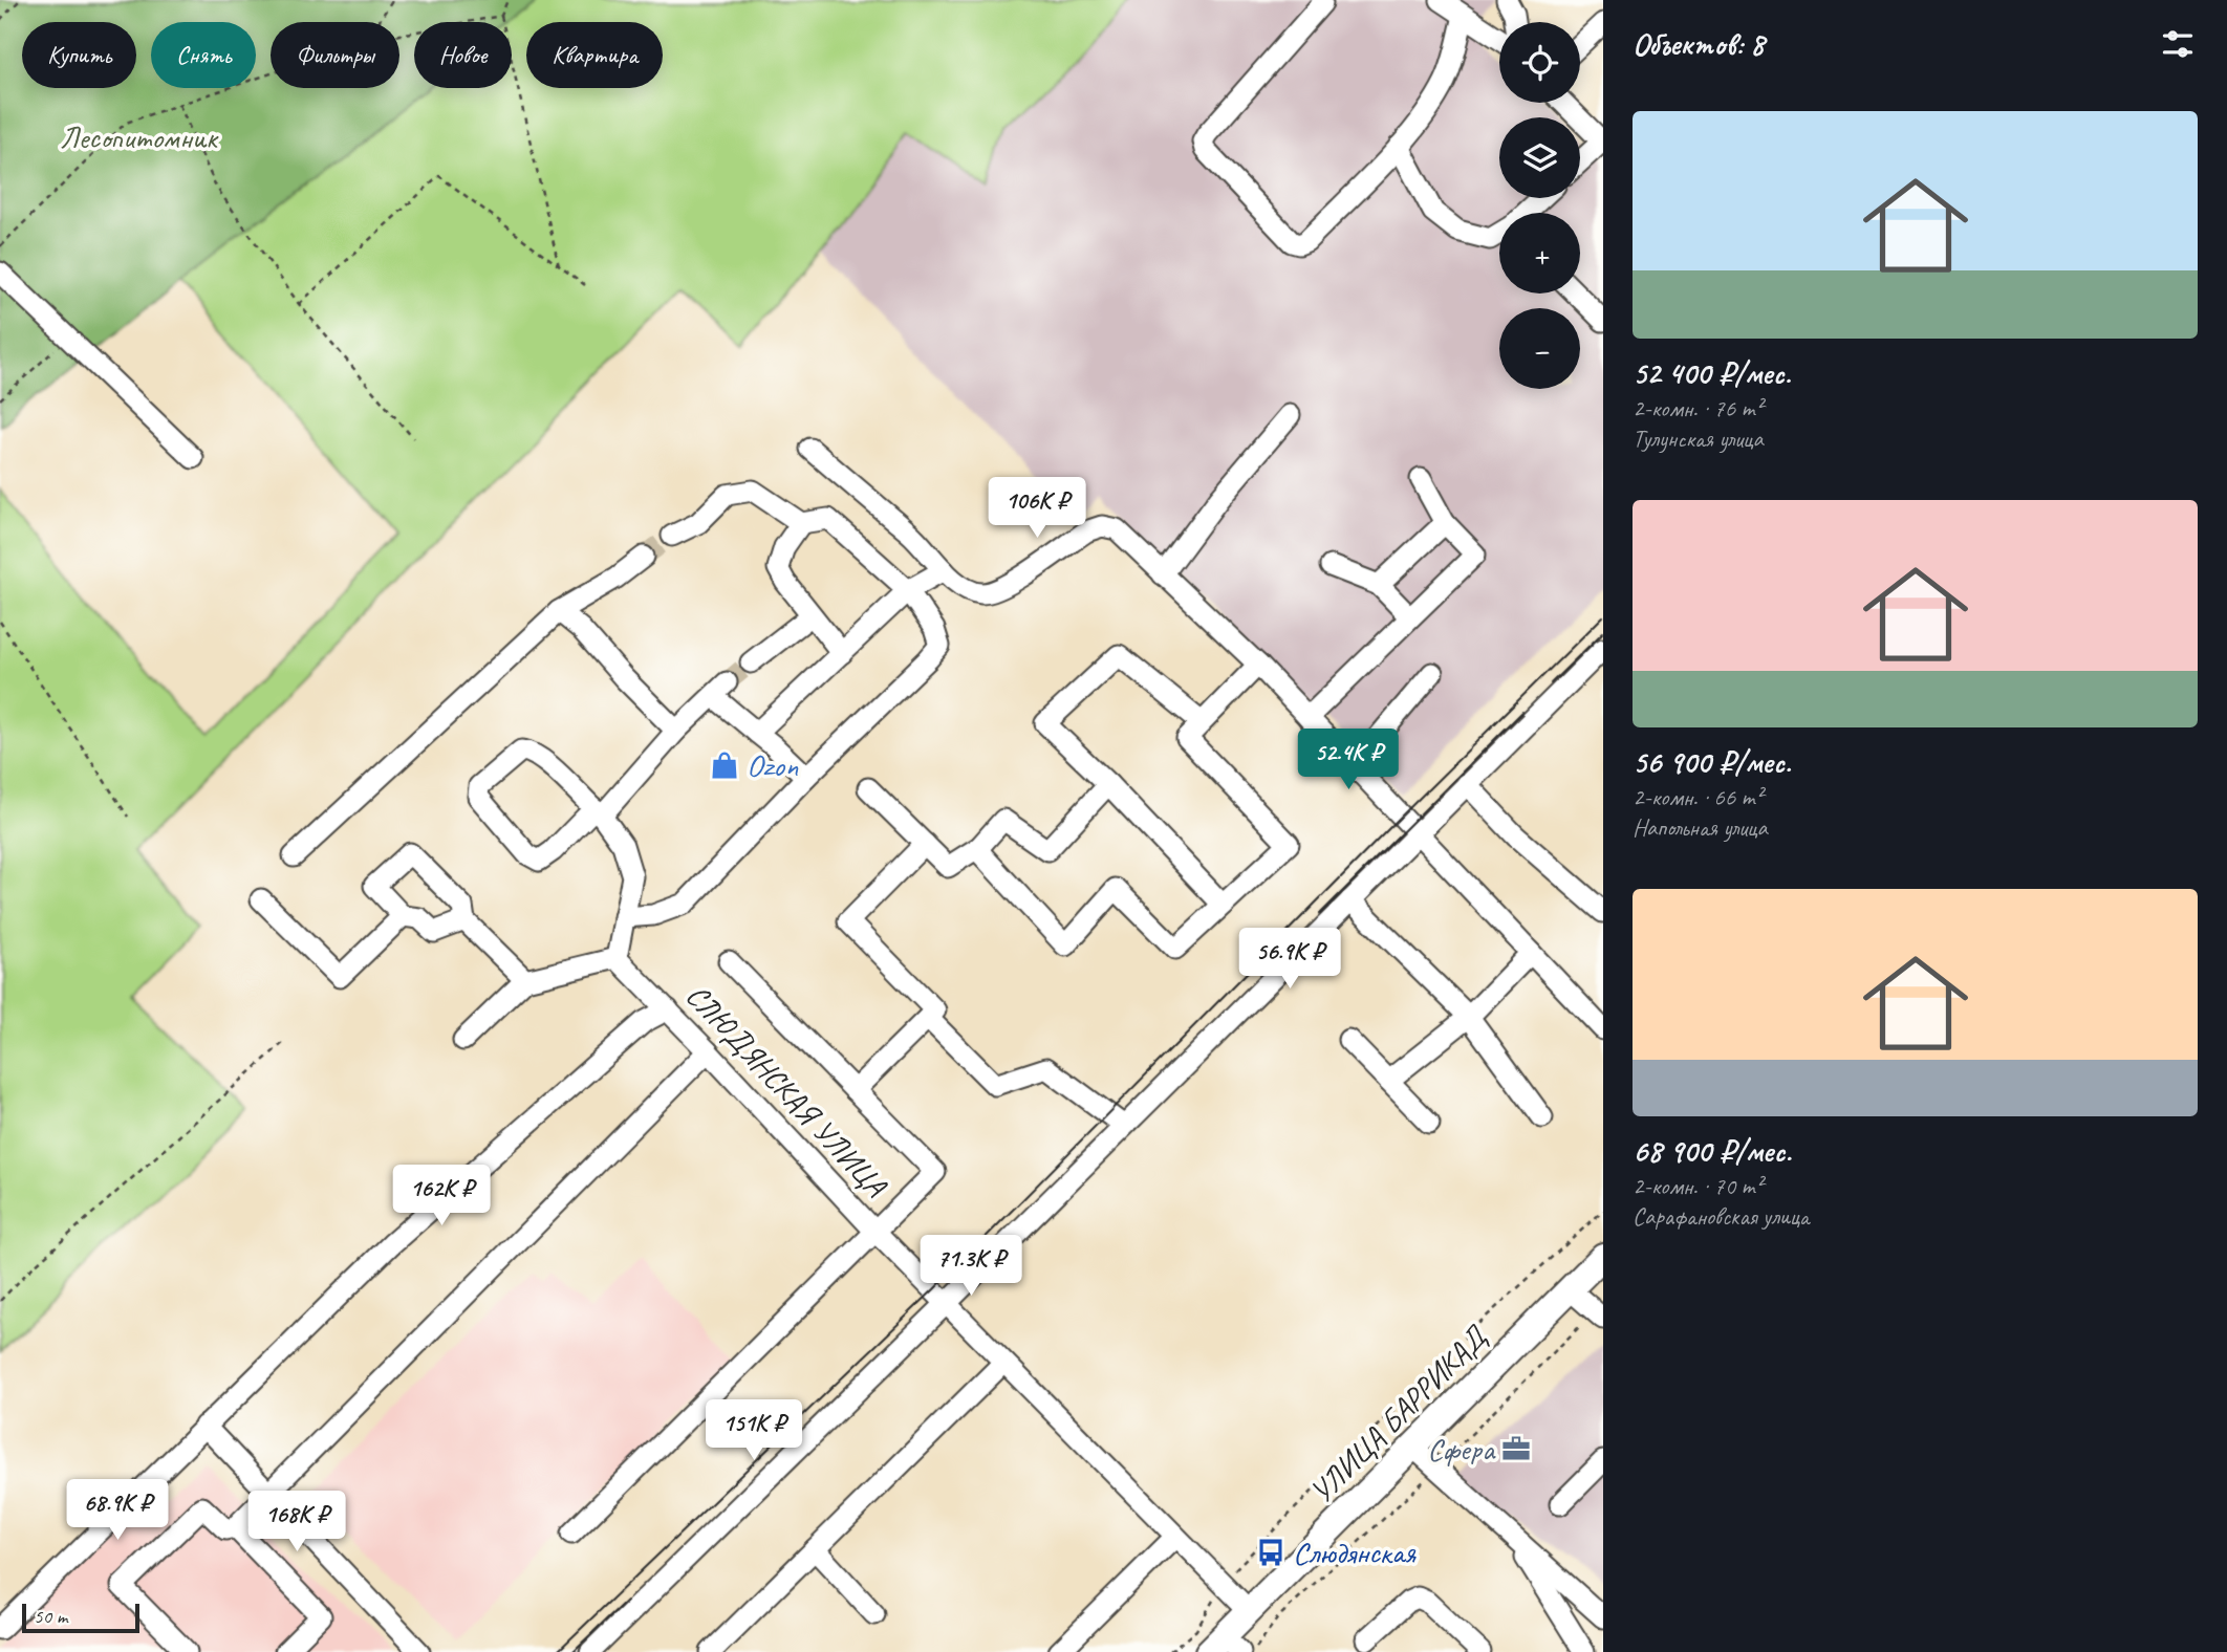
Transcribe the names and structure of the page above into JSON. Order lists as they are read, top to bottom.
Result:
{
  "streets": {
    "main road": ["УЛИЦА БАРРИКАД"],
    "street": ["СЛЮДЯНСКАЯ УЛИЦА"]
  },
  "crossings": [
    ["СЛЮДЯНСКАЯ УЛИЦА", "УЛИЦА БАРРИКАД"]
  ],
  "parks": ["Лесопитомник"],
  "places": {
    "shop": ["Ozon"],
    "office": ["Сфера"],
    "bus stop": ["Слюдянская"]
  },
  "scale_bar": "50 m",
  "page": {
    "heading": "Объектов: 8",
    "map_buttons": ["+", "−"],
    "chip": [
      "Купить",
      "Снять",
      "Фильтры",
      "Новое",
      "Квартира"
    ],
    "list": [
      {
        "name": "52 400 ₽/мес.",
        "note": "2-комн. · 76 m² · Тулунская улица"
      },
      {
        "name": "56 900 ₽/мес.",
        "note": "2-комн. · 66 m² · Напольная улица"
      },
      {
        "name": "68 900 ₽/мес.",
        "note": "2-комн. · 70 m² · Сарафановская улица"
      }
    ],
    "price": [
      "106K ₽",
      "52.4K ₽",
      "56.9K ₽",
      "162K ₽",
      "71.3K ₽",
      "151K ₽",
      "68.9K ₽",
      "168K ₽"
    ],
    "scale": "50 m"
  }
}
